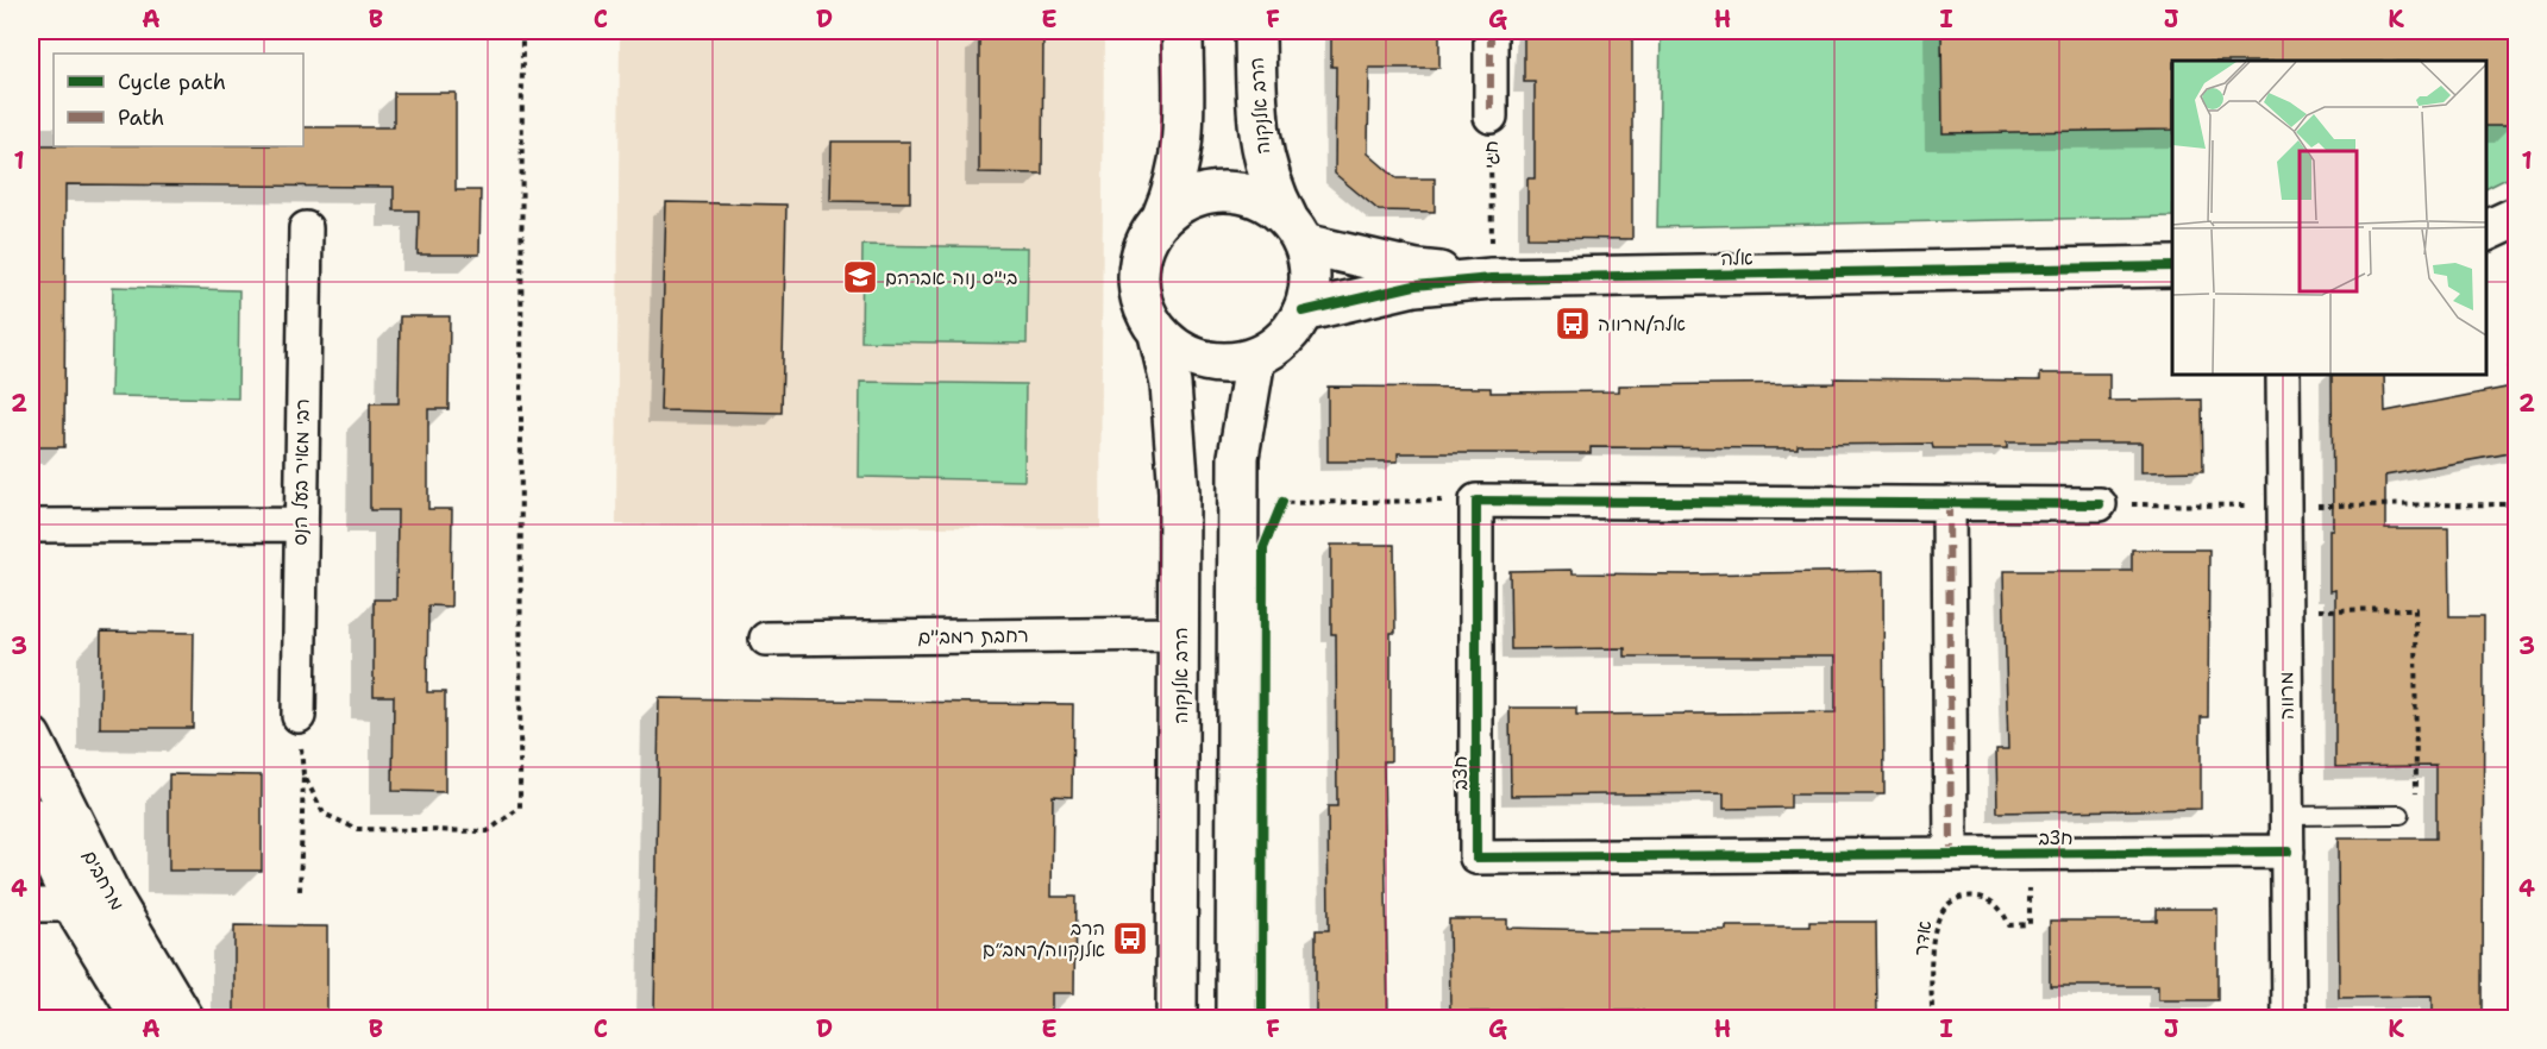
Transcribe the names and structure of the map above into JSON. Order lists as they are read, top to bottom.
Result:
{
  "streets": {
    "main road": ["הרב אלנקוה", "אלה", "מרחבים"],
    "street": [
      "חגי",
      "רבי מאיר בעל הנס",
      "רחבת רמב\"ם",
      "מרווה",
      "חצב"
    ],
    "path": ["אדר"]
  },
  "crossings": [
    ["הרב אלנקוה", "אלה"],
    ["הרב אלנקוה", "רחבת רמב\"ם"],
    ["חגי", "אלה"],
    ["מרווה", "חצב"],
    ["חצב", "אדר"]
  ],
  "places": {
    "school or university": ["בי\"ס נוה אברהם"],
    "bus stop": ["אלה/מרווה", "הרב אלנקווה/רמב״ם"]
  },
  "legend": ["Cycle path", "Path"],
  "grid": {
    "columns": [
      "A",
      "B",
      "C",
      "D",
      "E",
      "F",
      "G",
      "H",
      "I",
      "J",
      "K"
    ],
    "rows": [
      "1",
      "2",
      "3",
      "4"
    ]
  }
}
